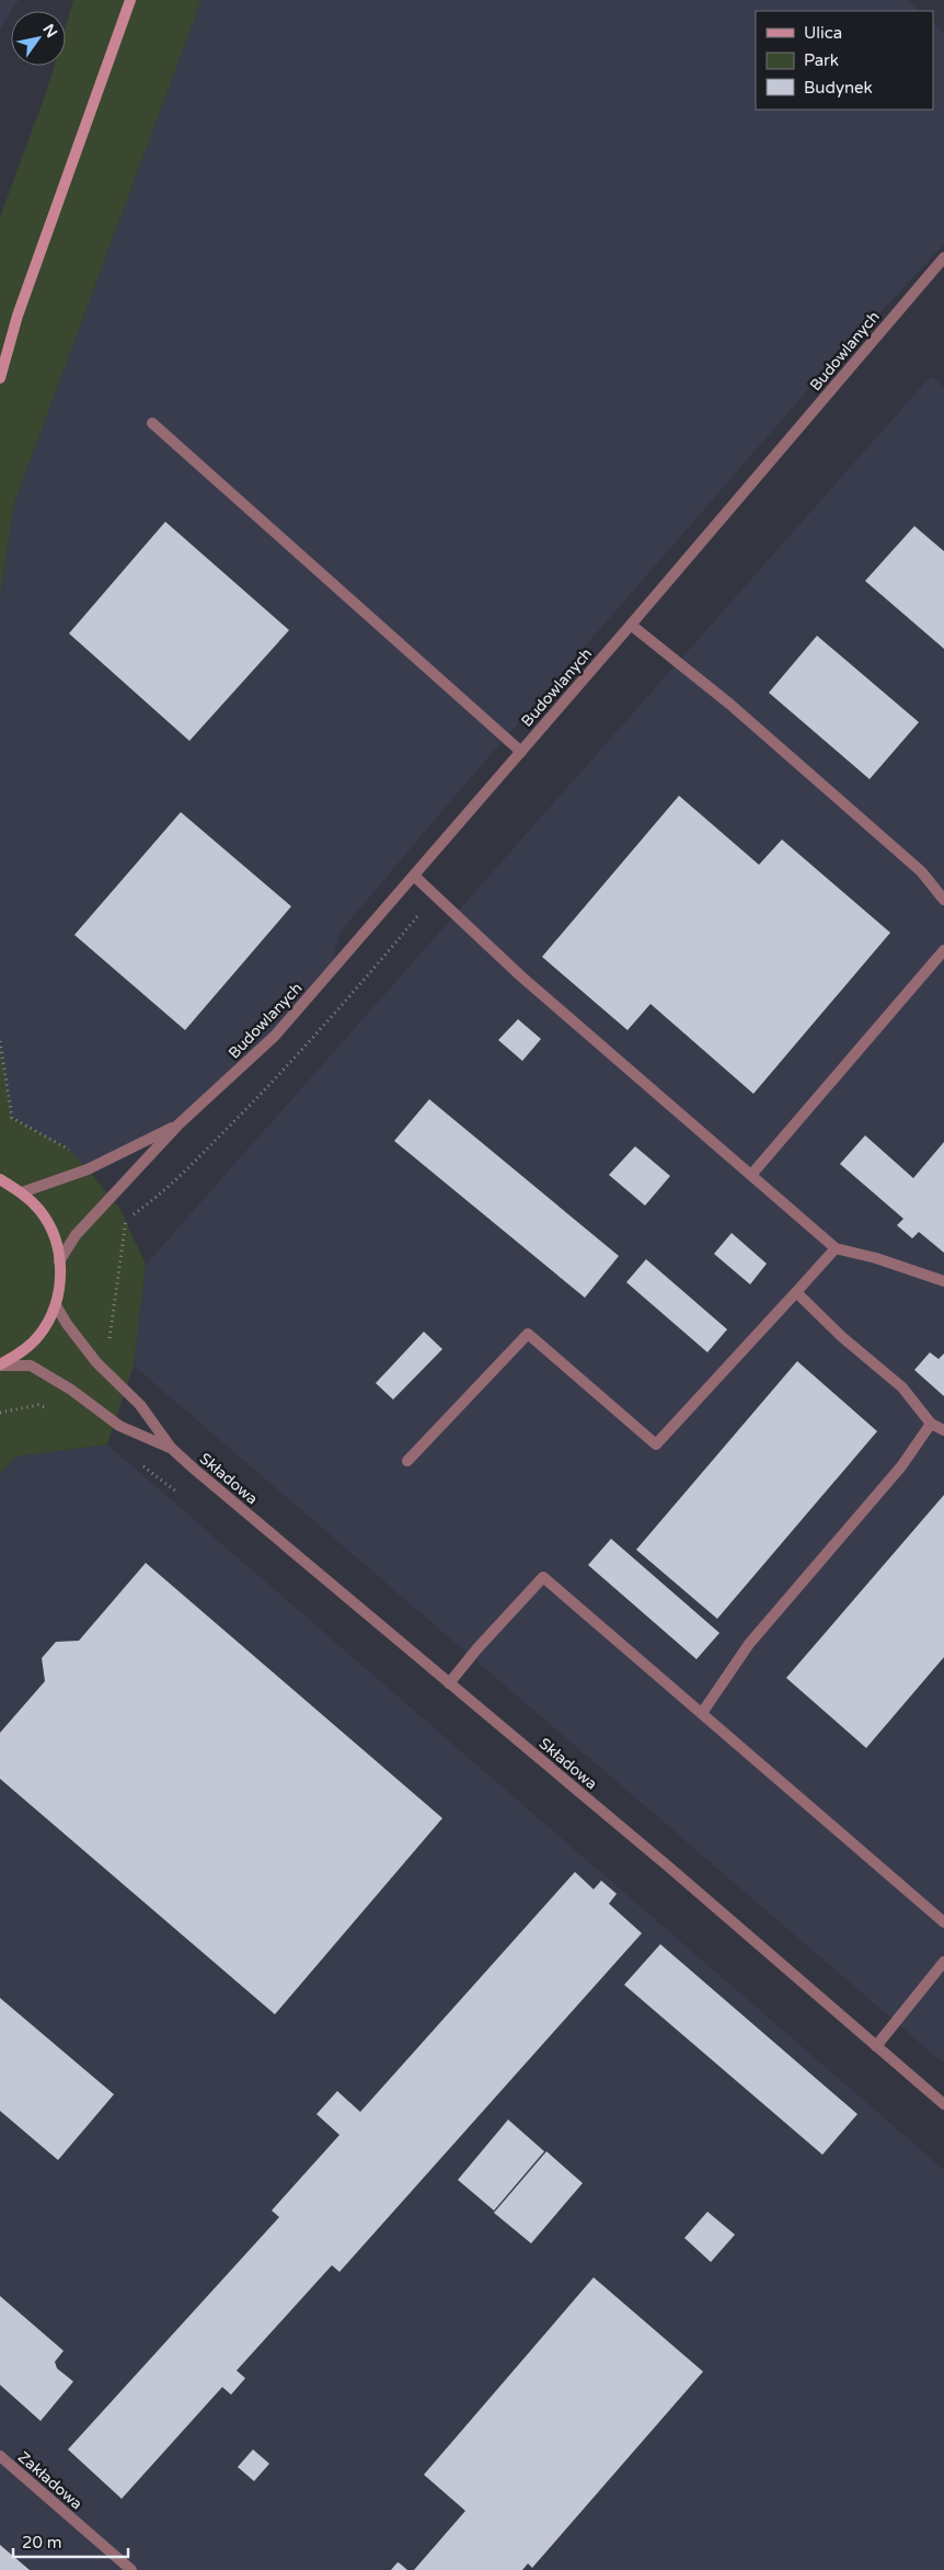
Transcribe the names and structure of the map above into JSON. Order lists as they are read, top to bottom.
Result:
{
  "streets": {
    "street": ["Budowlanych", "Składowa", "Zakładowa"]
  },
  "legend": ["Ulica", "Park", "Budynek"],
  "scale_bar": "20 m",
  "north": "top right"
}
